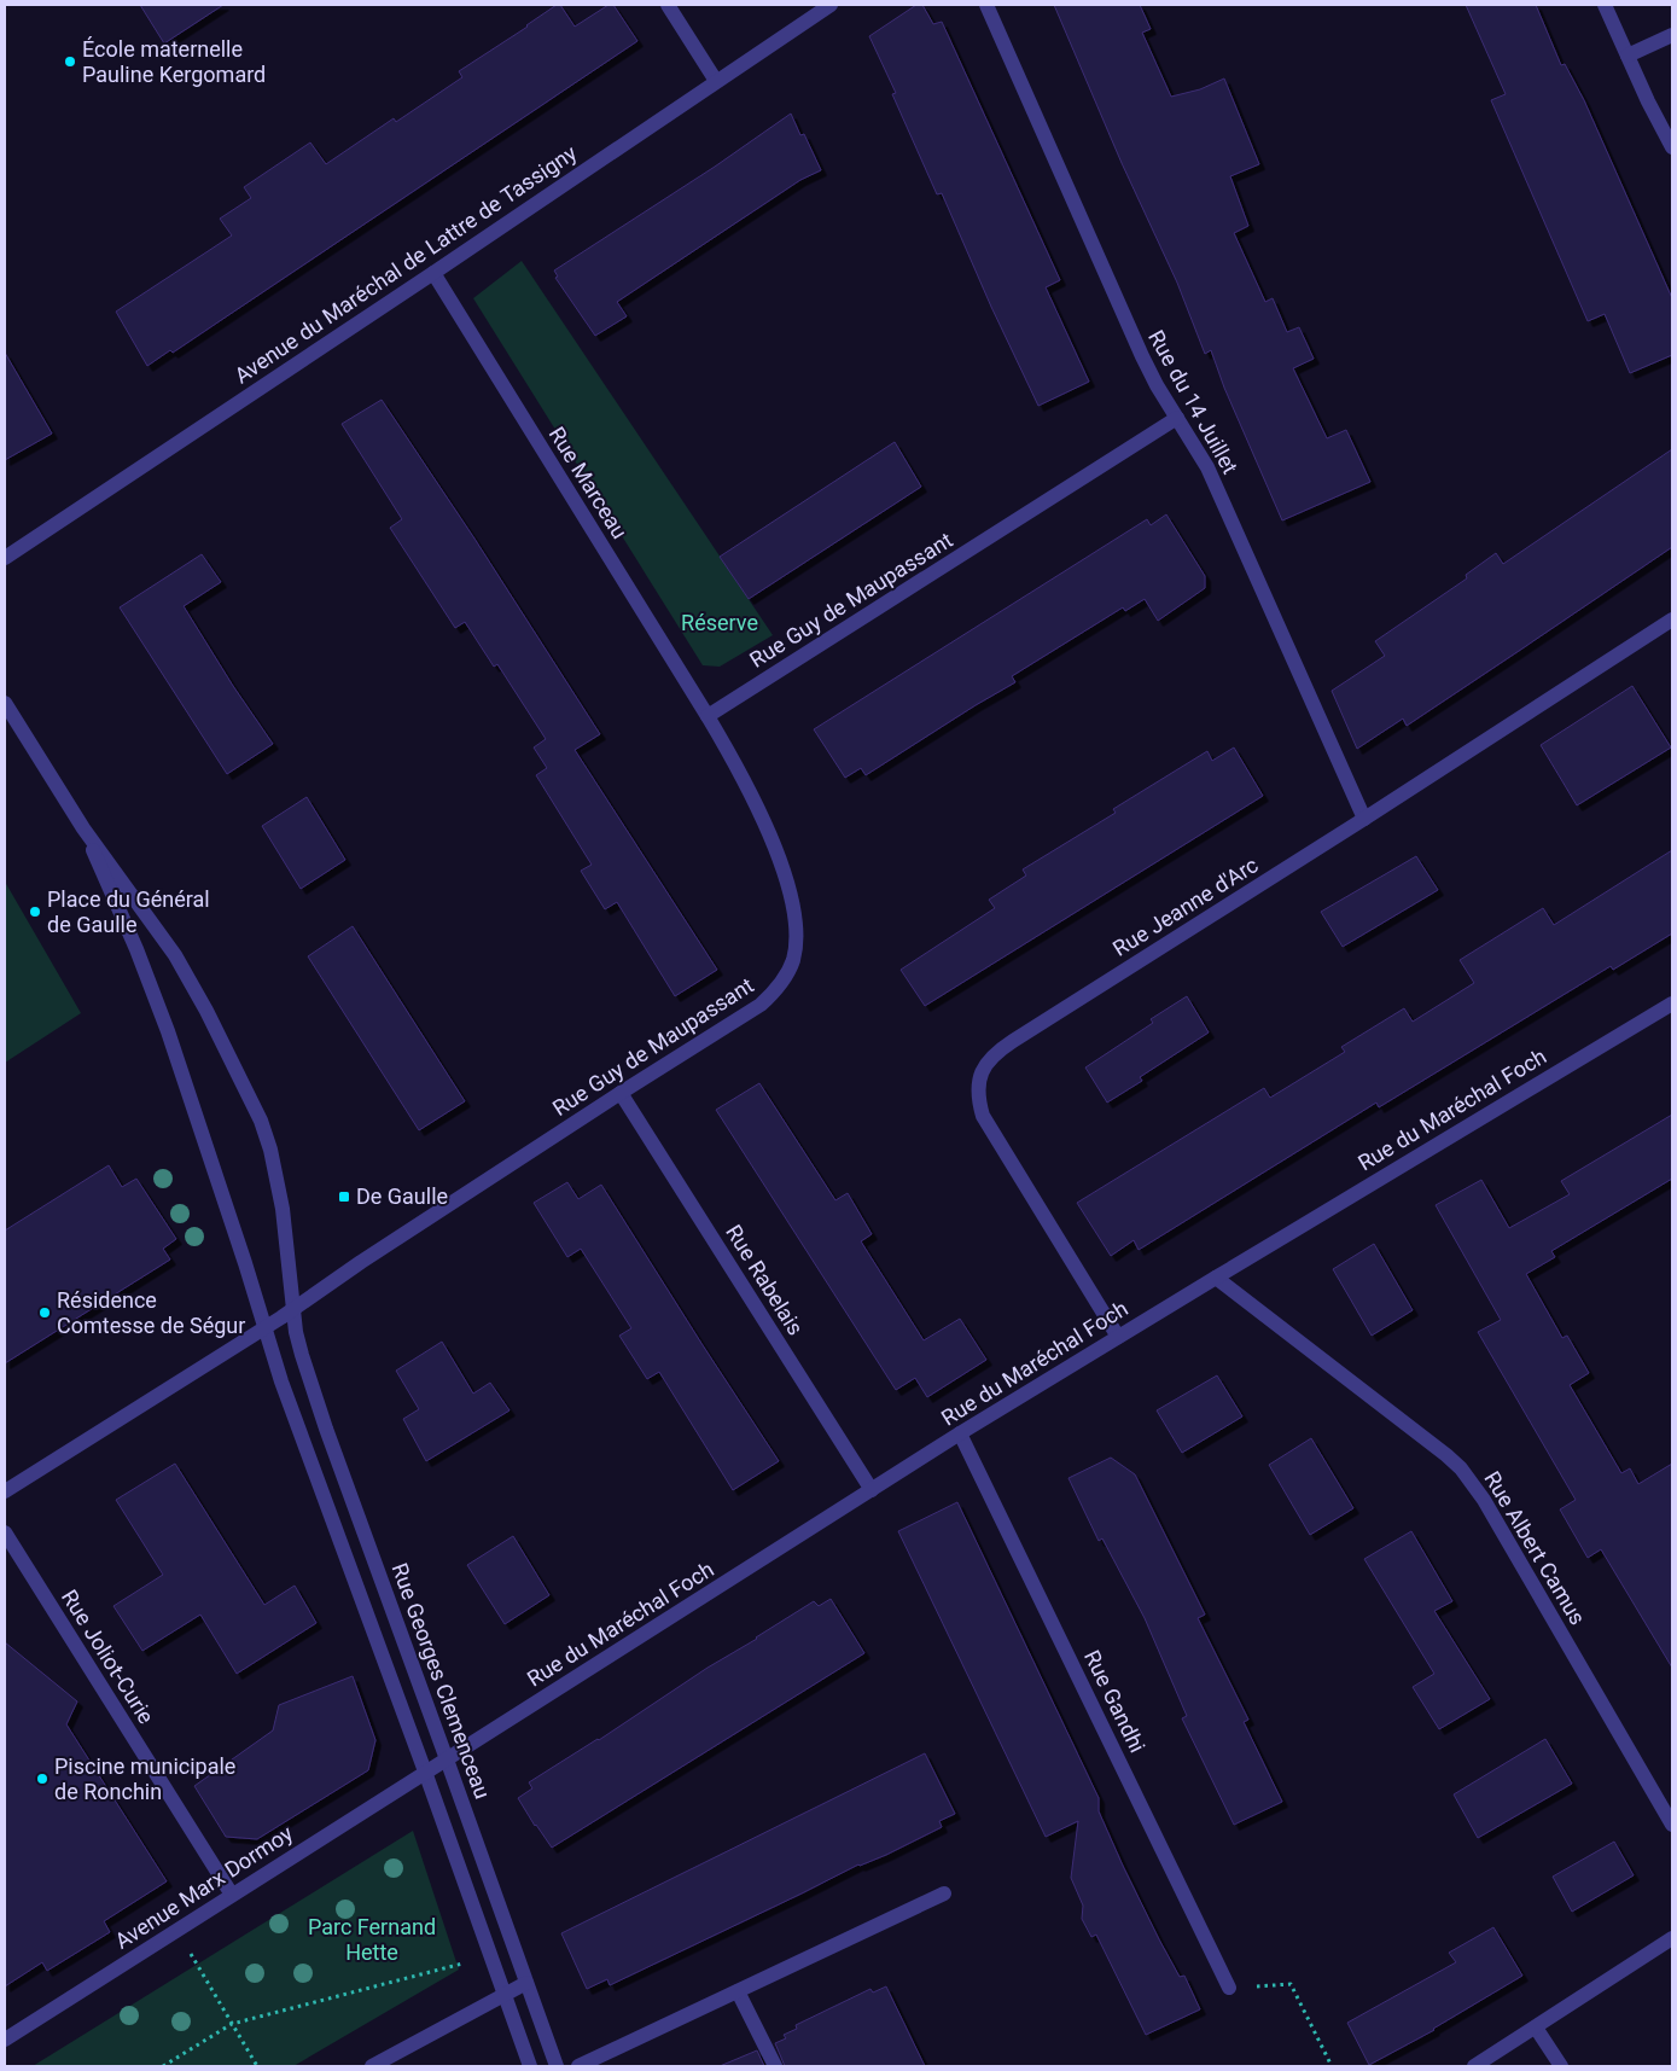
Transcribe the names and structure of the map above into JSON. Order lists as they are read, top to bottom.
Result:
{
  "streets": {
    "street": [
      "Avenue du Maréchal de Lattre de Tassigny",
      "Rue du 14 Juillet",
      "Rue Marceau",
      "Rue Guy de Maupassant",
      "Rue Jeanne d'Arc",
      "Rue du Maréchal Foch",
      "Rue Rabelais",
      "Rue Albert Camus",
      "Rue Joliot-Curie",
      "Rue Georges Clemenceau",
      "Rue Gandhi",
      "Avenue Marx Dormoy"
    ]
  },
  "crossings": [
    ["Avenue du Maréchal de Lattre de Tassigny", "Rue Marceau"],
    ["Rue du 14 Juillet", "Rue Guy de Maupassant"],
    ["Rue du 14 Juillet", "Rue Jeanne d'Arc"],
    ["Rue Marceau", "Rue Guy de Maupassant"],
    ["Rue Guy de Maupassant", "Rue Rabelais"],
    ["Rue Guy de Maupassant", "Rue Georges Clemenceau"],
    ["Rue Jeanne d'Arc", "Rue du Maréchal Foch"],
    ["Rue du Maréchal Foch", "Rue Rabelais"],
    ["Rue du Maréchal Foch", "Rue Albert Camus"],
    ["Rue du Maréchal Foch", "Rue Georges Clemenceau"],
    ["Rue du Maréchal Foch", "Rue Gandhi"],
    ["Rue du Maréchal Foch", "Avenue Marx Dormoy"],
    ["Rue Joliot-Curie", "Avenue Marx Dormoy"]
  ],
  "parks": ["Réserve", "Parc Fernand Hette"],
  "places": {
    "other": [
      "École maternelle Pauline Kergomard",
      "Place du Général de Gaulle",
      "Résidence Comtesse de Ségur",
      "Piscine municipale de Ronchin"
    ],
    "transit": ["De Gaulle"]
  }
}
